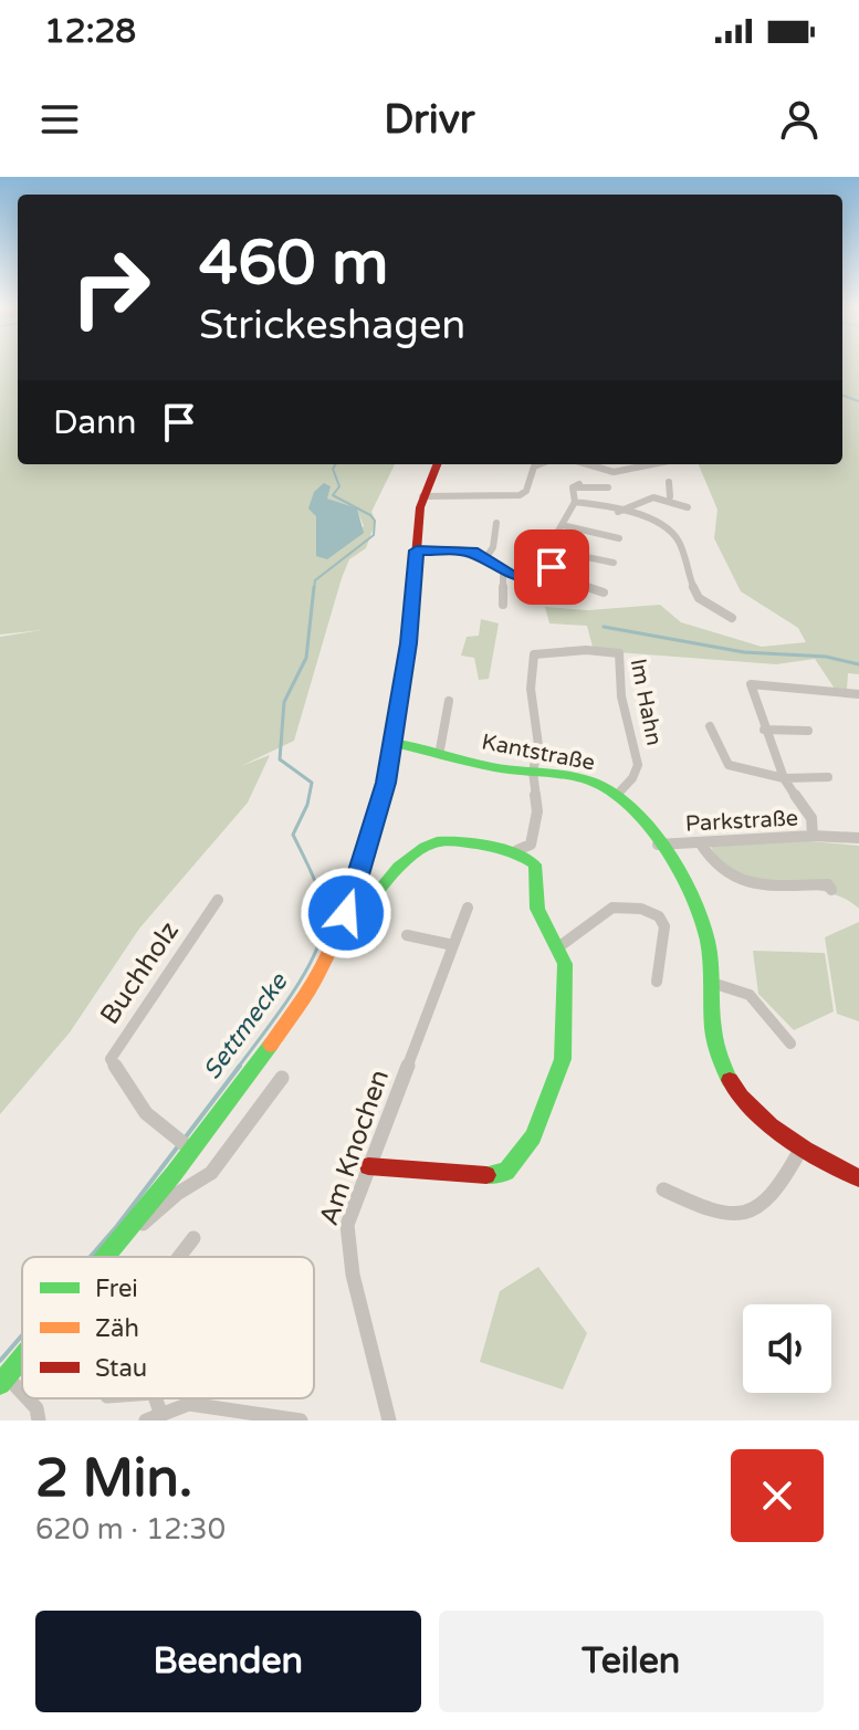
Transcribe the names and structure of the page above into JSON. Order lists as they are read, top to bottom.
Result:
{
  "streets": {
    "street": [
      "Im Hahn",
      "Kantstraße",
      "Parkstraße",
      "Buchholz",
      "Am Knochen"
    ]
  },
  "crossings": [
    ["Im Hahn", "Kantstraße"],
    ["Kantstraße", "Parkstraße"]
  ],
  "water": ["Settmecke"],
  "legend": ["Frei", "Zäh", "Stau"],
  "page": {
    "status": "12:28",
    "header": "Drivr",
    "turn": ["460 m", "Strickeshagen"],
    "then": "Dann",
    "heading": ["2 Min.", "620 m · 12:30"],
    "buttons": ["Beenden", "Teilen"]
  }
}
